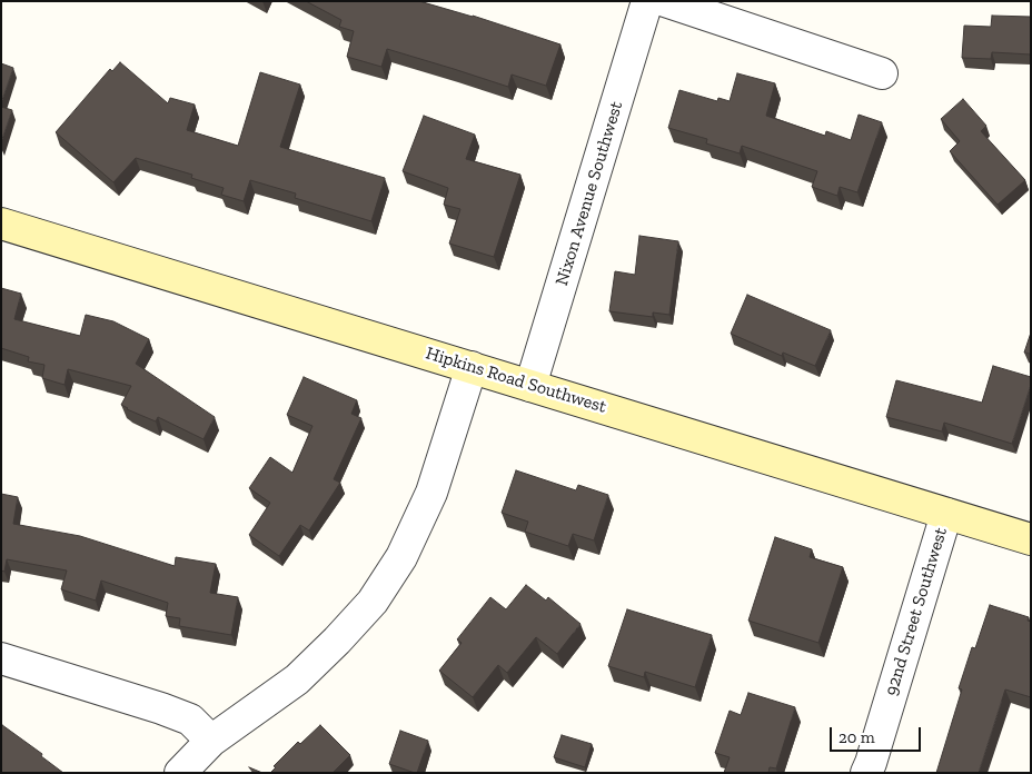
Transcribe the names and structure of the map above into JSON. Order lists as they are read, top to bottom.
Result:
{
  "streets": {
    "street": ["Nixon Avenue Southwest", "Hipkins Road Southwest", "92nd Street Southwest"]
  },
  "crossings": [
    ["Nixon Avenue Southwest", "Hipkins Road Southwest"],
    ["Hipkins Road Southwest", "92nd Street Southwest"]
  ],
  "scale_bar": "20 m"
}
